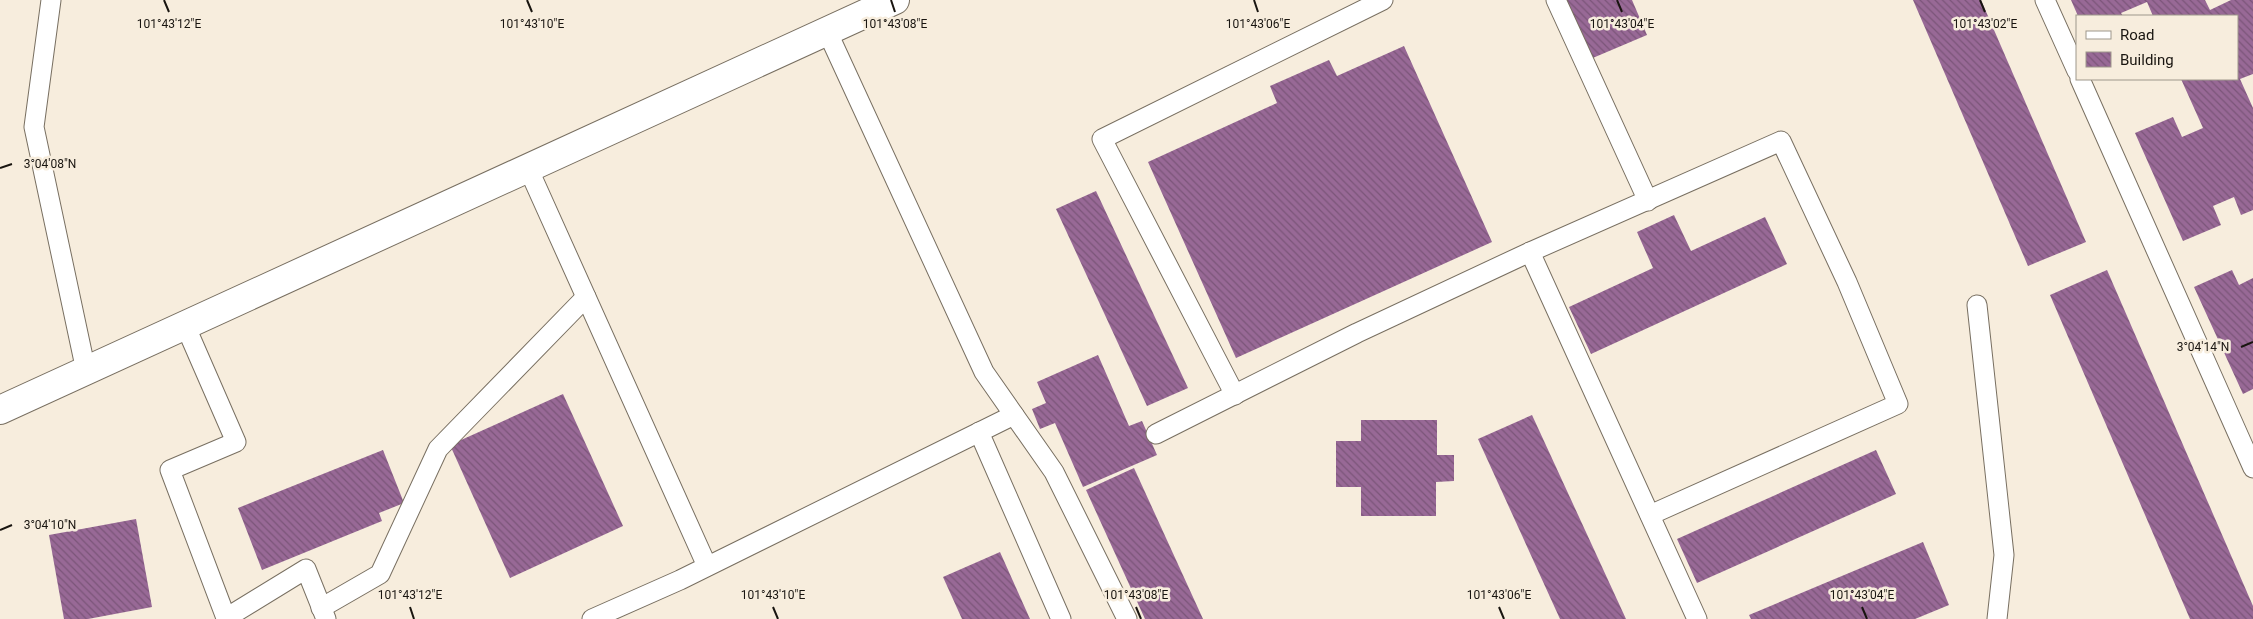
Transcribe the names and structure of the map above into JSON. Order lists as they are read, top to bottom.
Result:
{
  "legend": ["Road", "Building"],
  "coordinates": [
    "101°43'12\"E",
    "101°43'10\"E",
    "101°43'08\"E",
    "101°43'06\"E",
    "101°43'04\"E",
    "101°43'02\"E",
    "3°04'08\"N",
    "3°04'14\"N",
    "3°04'10\"N"
  ]
}
